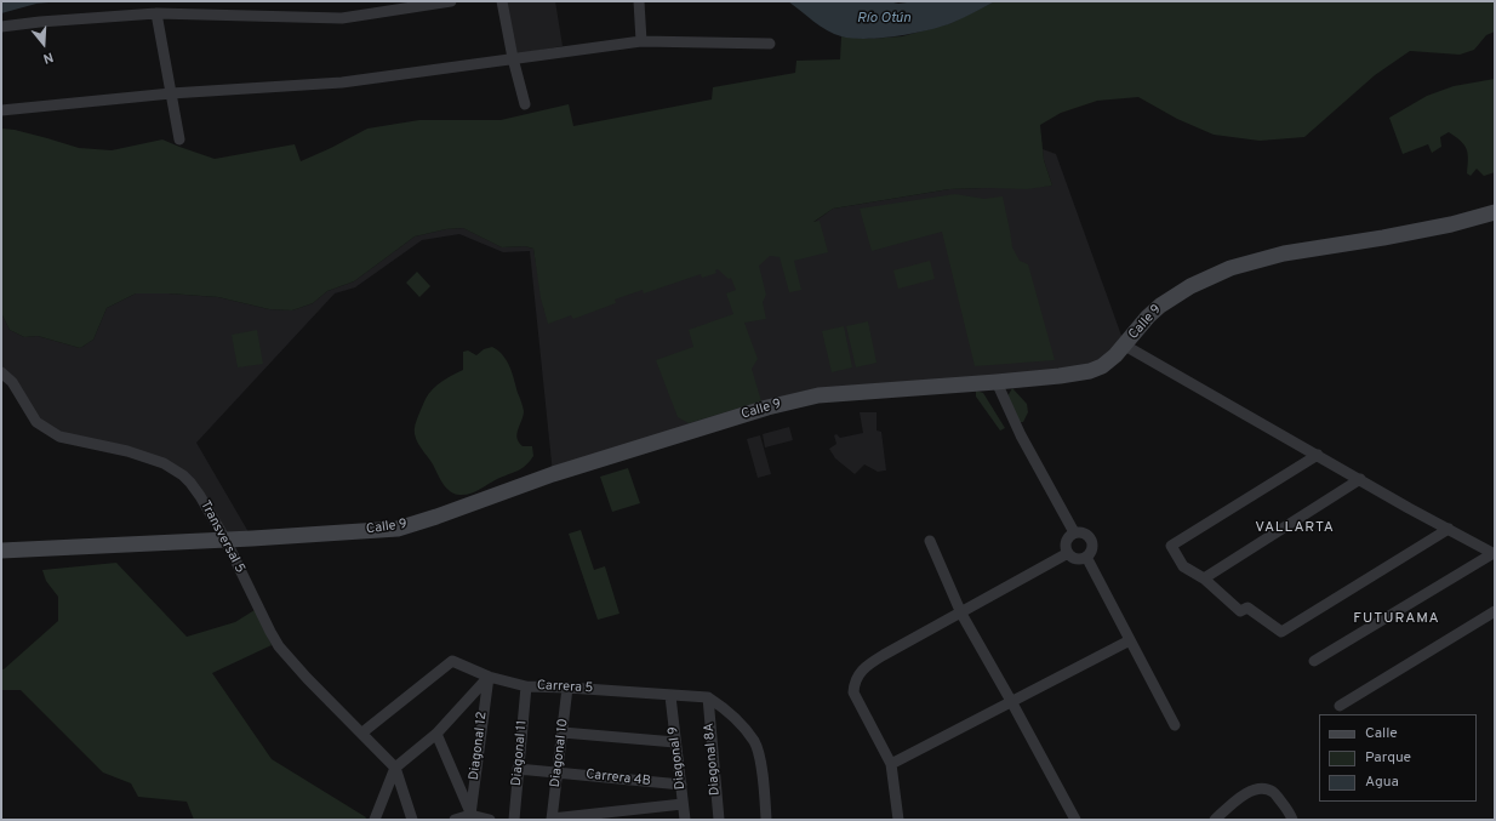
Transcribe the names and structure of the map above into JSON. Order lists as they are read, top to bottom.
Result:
{
  "streets": {
    "main road": ["Calle 9"],
    "street": [
      "Transversal 5",
      "Carrera 5",
      "Diagonal 12",
      "Diagonal 11",
      "Diagonal 10",
      "Diagonal 9",
      "Diagonal 8A",
      "Carrera 4B"
    ]
  },
  "crossings": [
    ["Calle 9", "Transversal 5"],
    ["Transversal 5", "Carrera 5"],
    ["Carrera 5", "Diagonal 12"],
    ["Carrera 5", "Diagonal 11"],
    ["Carrera 5", "Diagonal 10"],
    ["Carrera 5", "Diagonal 9"],
    ["Carrera 5", "Diagonal 8A"],
    ["Diagonal 11", "Carrera 4B"],
    ["Diagonal 10", "Carrera 4B"],
    ["Diagonal 9", "Carrera 4B"]
  ],
  "districts": ["VALLARTA", "FUTURAMA"],
  "water": ["Río Otún"],
  "legend": ["Calle", "Parque", "Agua"],
  "north": "bottom"
}
